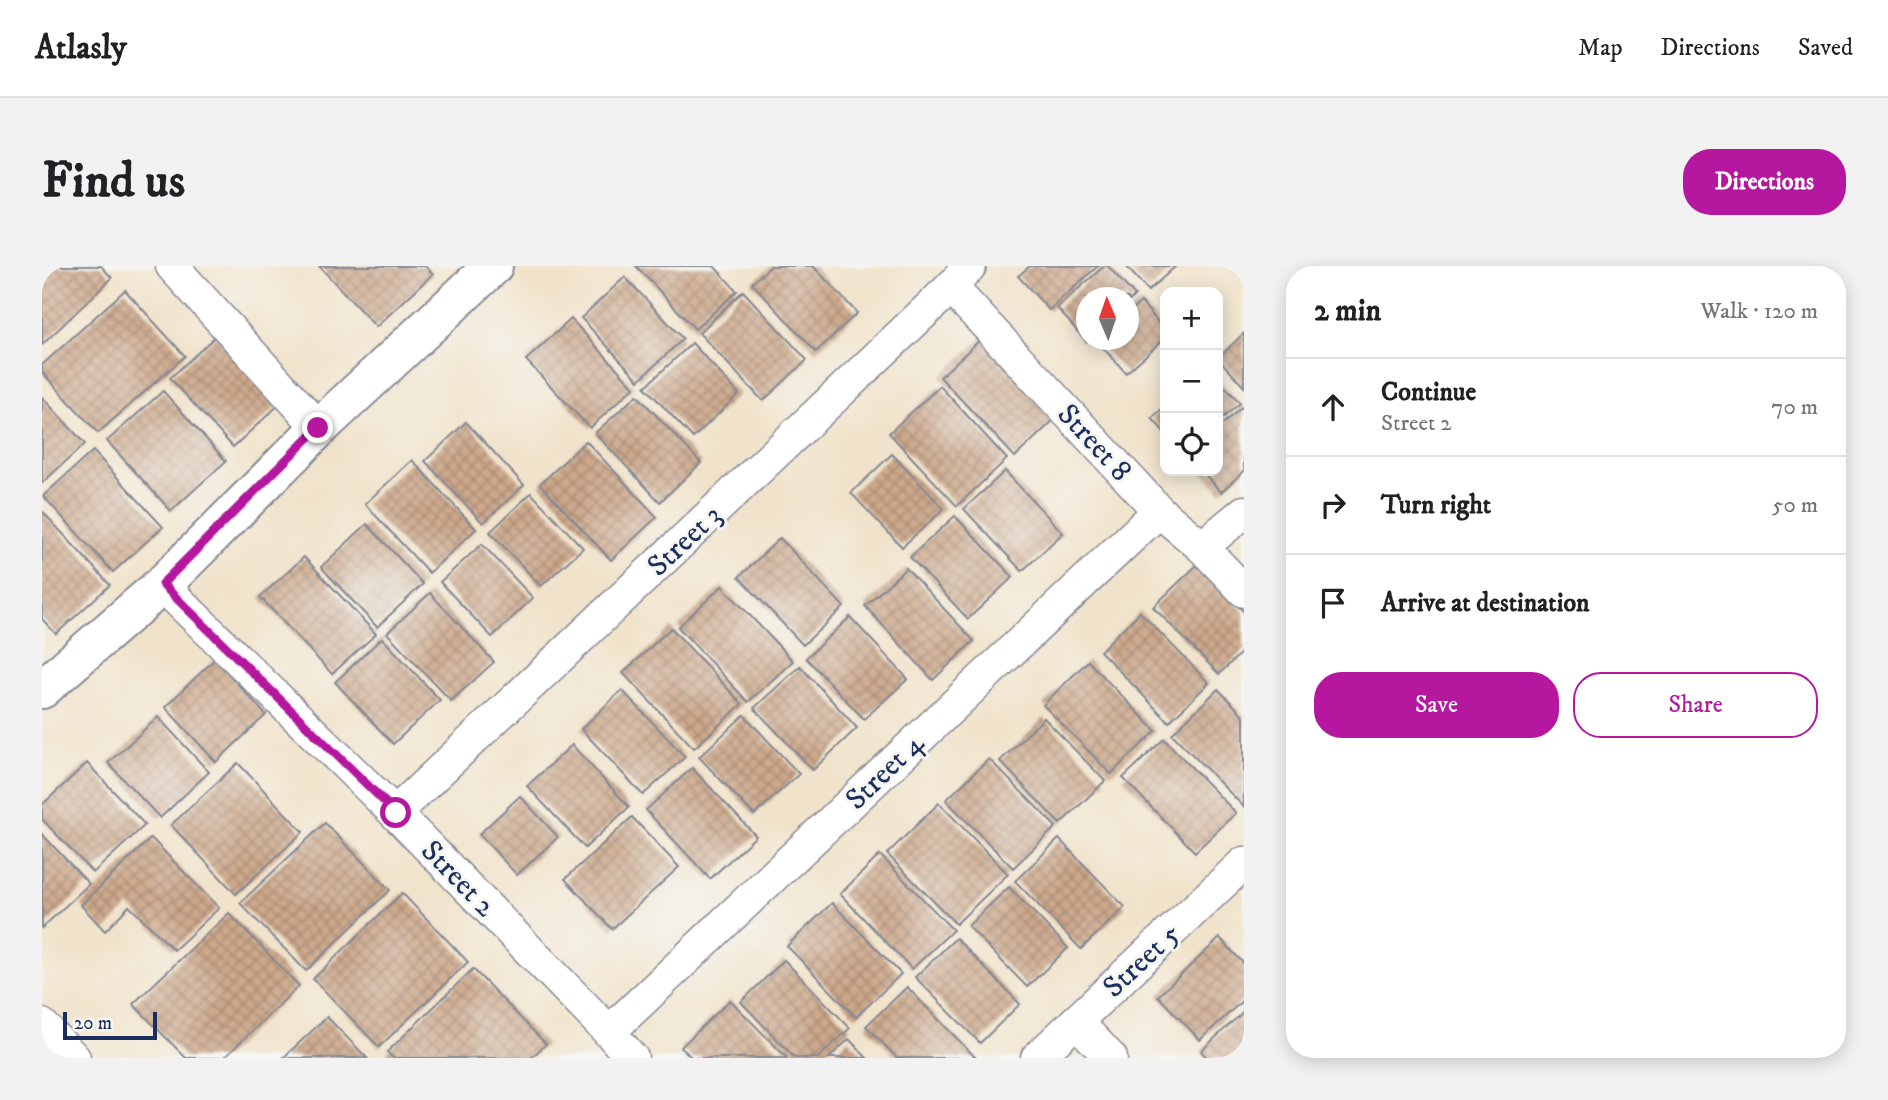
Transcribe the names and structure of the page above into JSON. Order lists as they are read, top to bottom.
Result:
{
  "streets": {
    "street": [
      "Street 8",
      "Street 3",
      "Street 4",
      "Street 2",
      "Street 5"
    ]
  },
  "crossings": [
    ["Street 8", "Street 3"],
    ["Street 8", "Street 4"],
    ["Street 3", "Street 2"],
    ["Street 4", "Street 2"]
  ],
  "scale_bar": "20 m",
  "north": "top",
  "page": {
    "header": "Atlasly",
    "nav": ["Map", "Directions", "Saved"],
    "buttons": [
      "Directions",
      ["Save", "Share"]
    ],
    "title": "Find us",
    "heading": ["2 min", "Walk · 120 m"],
    "map_buttons": ["+", "−"],
    "list": [
      ["Continue", "Street 2", "70 m"],
      ["Turn right", "50 m"],
      "Arrive at destination"
    ],
    "scale": "20 m"
  }
}
